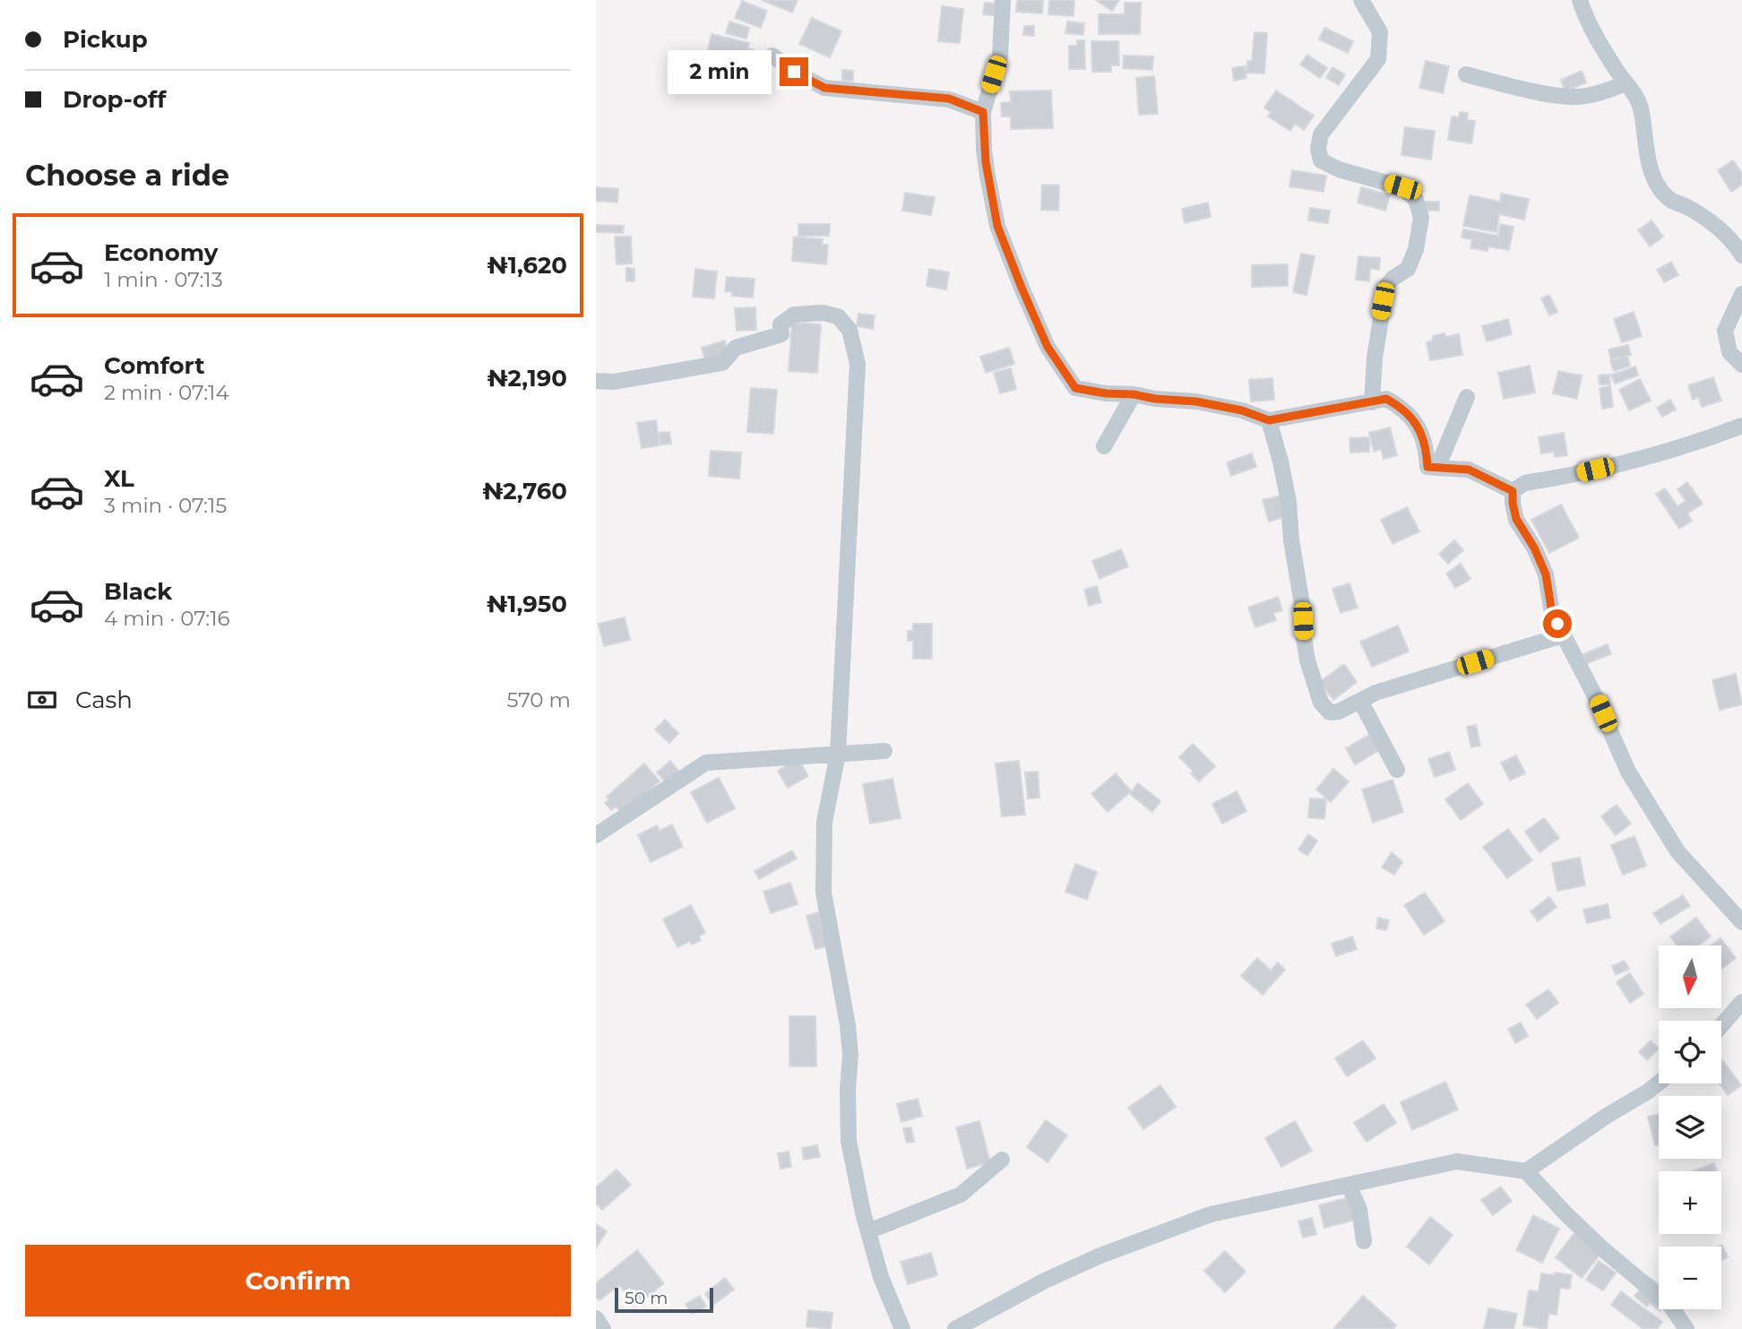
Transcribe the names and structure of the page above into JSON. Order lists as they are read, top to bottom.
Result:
{
  "scale_bar": "50 m",
  "north": "bottom",
  "page": {
    "banner": ["Pickup", "Drop-off"],
    "bubble": "2 min",
    "heading": "Choose a ride",
    "list": [
      {
        "name": "Economy",
        "note": "1 min · 07:13",
        "value": "₦1,620"
      },
      {
        "name": "Comfort",
        "note": "2 min · 07:14",
        "value": "₦2,190"
      },
      {
        "name": "XL",
        "note": "3 min · 07:15",
        "value": "₦2,760"
      },
      {
        "name": "Black",
        "note": "4 min · 07:16",
        "value": "₦1,950"
      }
    ],
    "pay": ["Cash", "570 m"],
    "map_buttons": ["+", "−"],
    "buttons": "Confirm",
    "scale": "50 m"
  }
}
